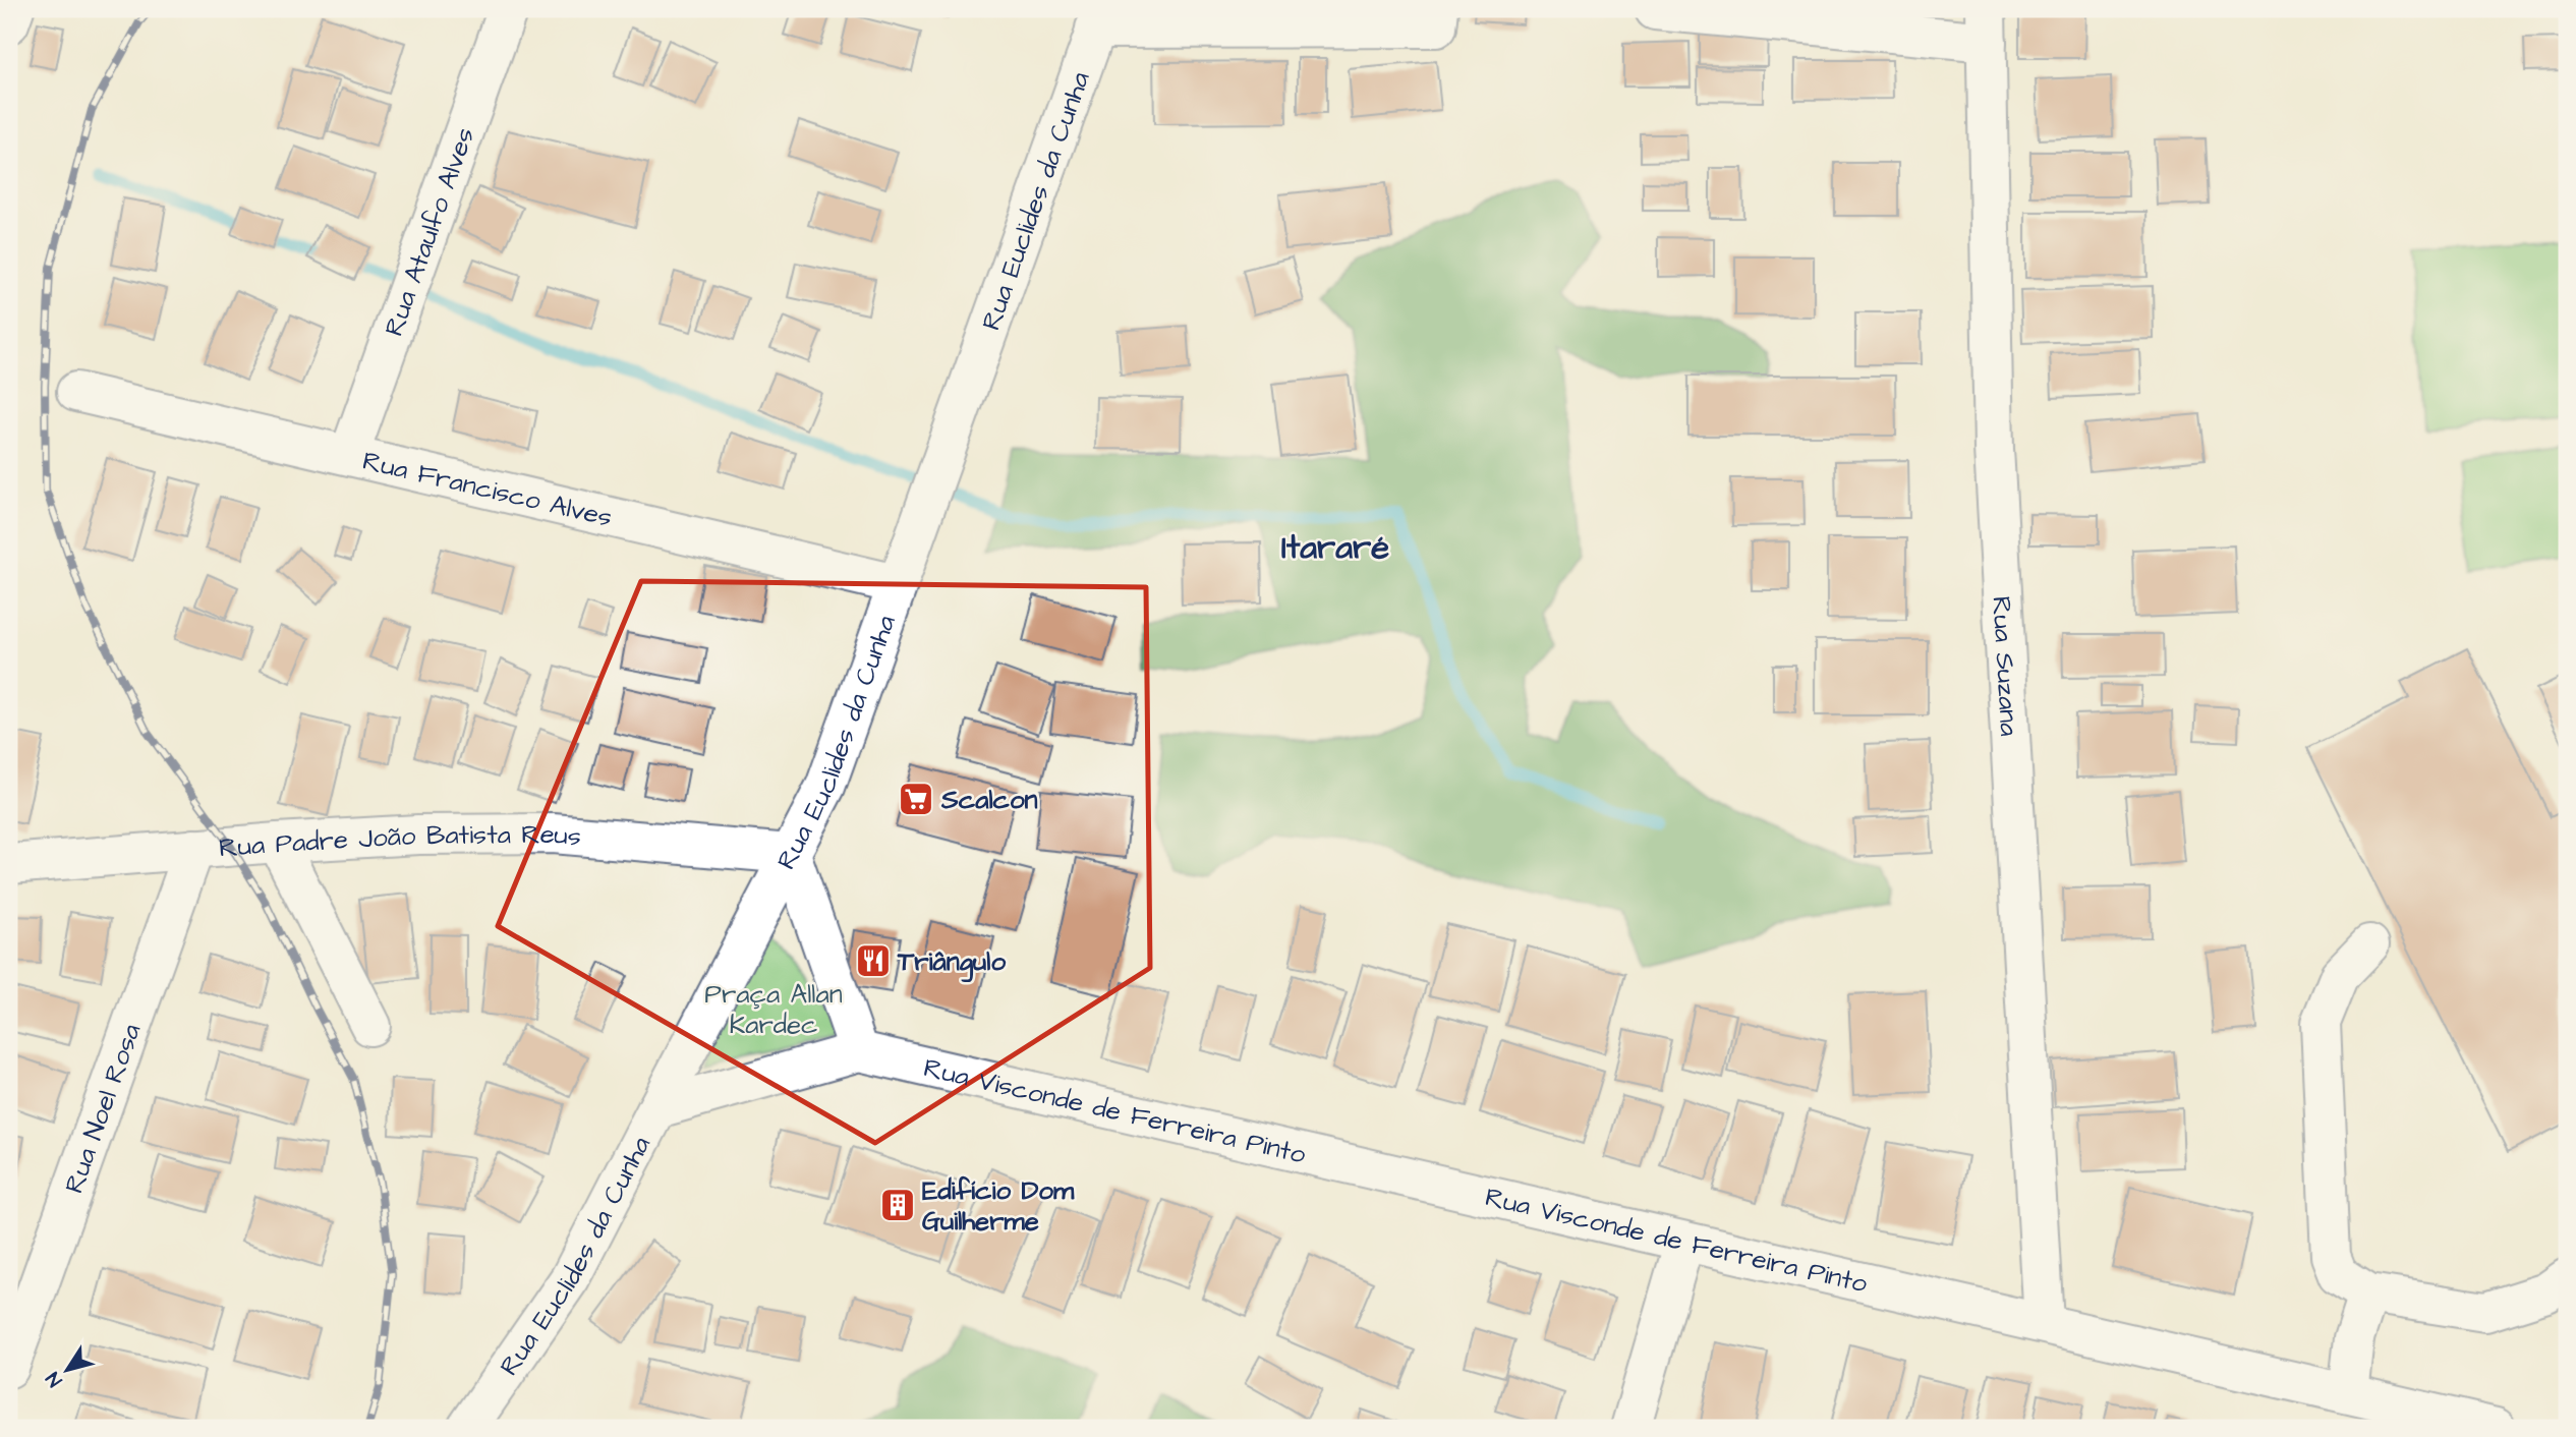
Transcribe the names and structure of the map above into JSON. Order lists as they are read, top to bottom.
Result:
{
  "streets": {
    "street": [
      "Rua Euclides da Cunha",
      "Rua Ataulfo Alves",
      "Rua Francisco Alves",
      "Rua Suzana",
      "Rua Padre João Batista Reus",
      "Rua Noel Rosa",
      "Rua Visconde de Ferreira Pinto"
    ]
  },
  "crossings": [
    ["Rua Euclides da Cunha", "Rua Francisco Alves"],
    ["Rua Euclides da Cunha", "Rua Padre João Batista Reus"],
    ["Rua Euclides da Cunha", "Rua Visconde de Ferreira Pinto"],
    ["Rua Ataulfo Alves", "Rua Francisco Alves"],
    ["Rua Suzana", "Rua Visconde de Ferreira Pinto"],
    ["Rua Padre João Batista Reus", "Rua Noel Rosa"]
  ],
  "districts": ["Itararé"],
  "parks": ["Praça Allan Kardec"],
  "places": {
    "supermarket": ["Scalcon"],
    "restaurant": ["Triângulo"],
    "building": ["Edifício Dom Guilherme"]
  },
  "north": "bottom left"
}
